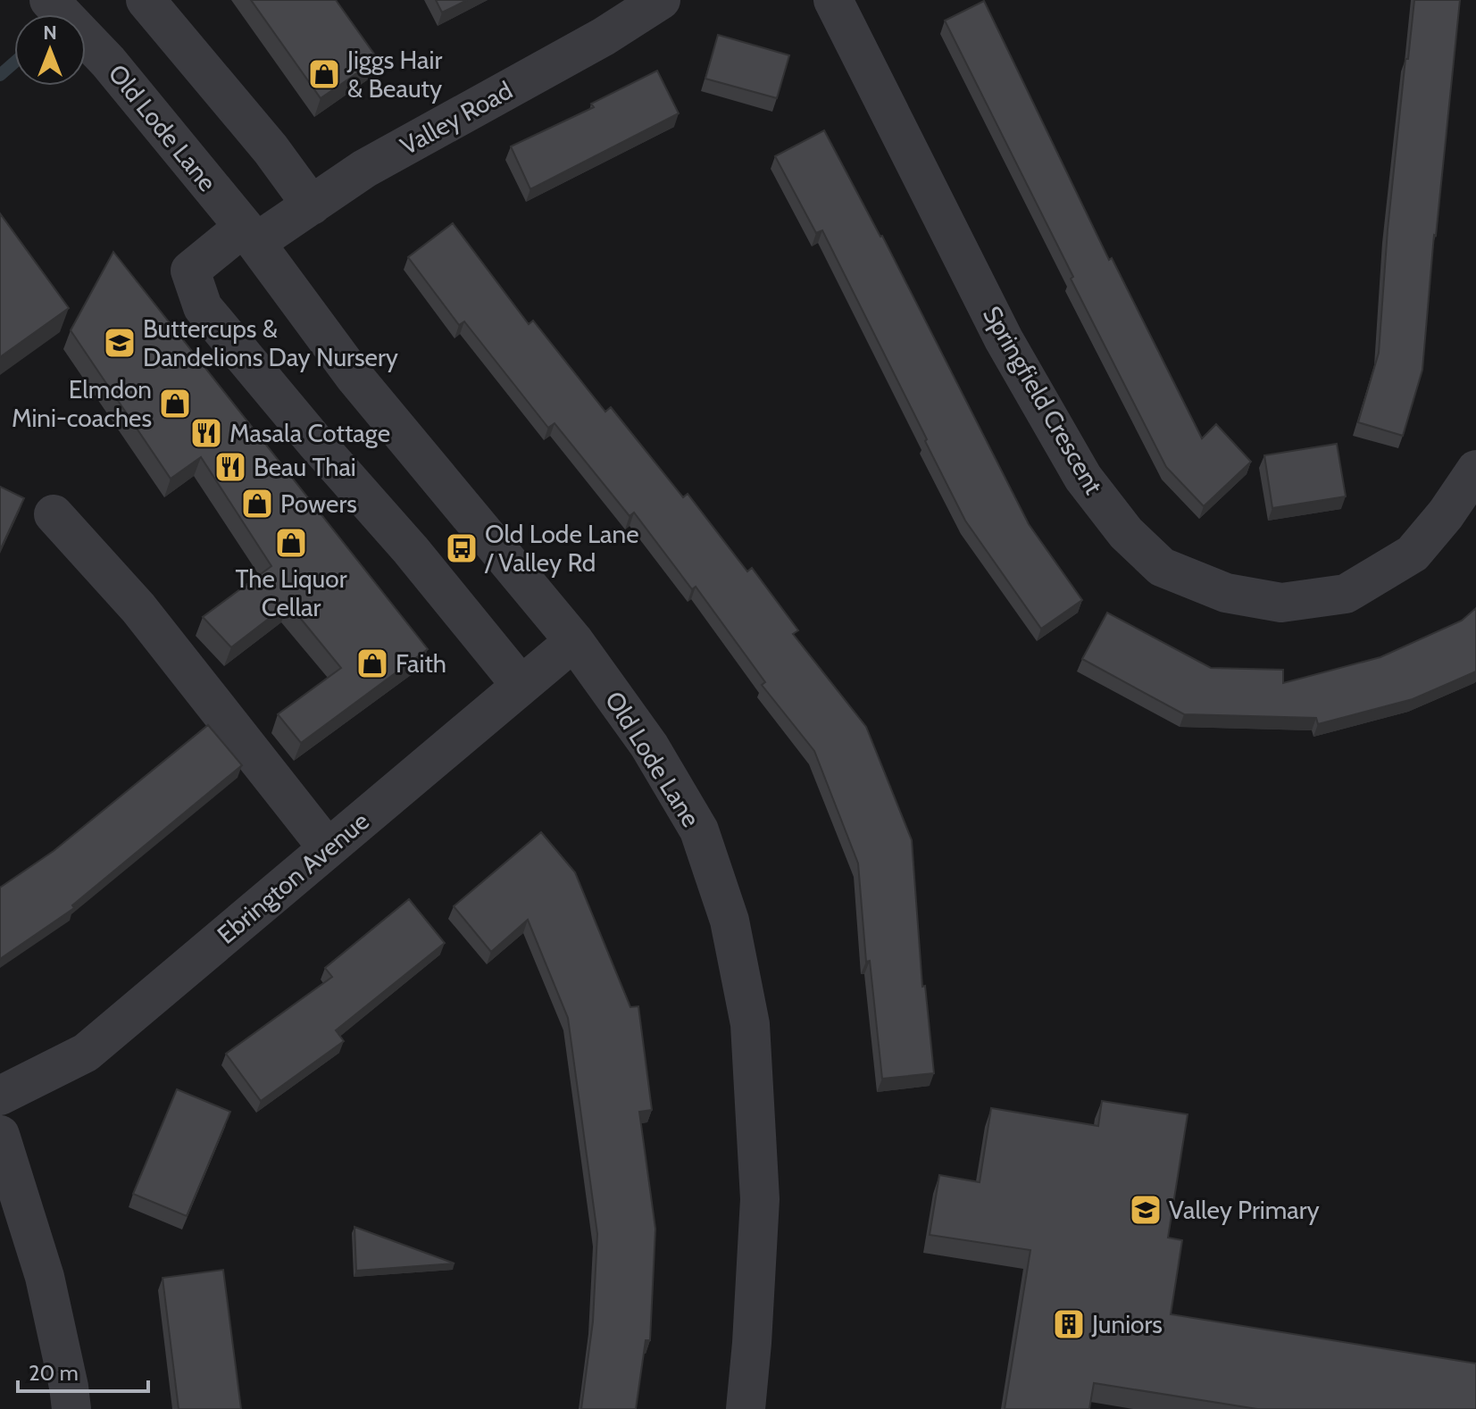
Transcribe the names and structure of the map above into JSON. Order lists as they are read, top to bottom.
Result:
{
  "streets": {
    "street": [
      "Valley Road",
      "Old Lode Lane",
      "Springfield Crescent",
      "Ebrington Avenue"
    ]
  },
  "crossings": [
    ["Valley Road", "Old Lode Lane"],
    ["Old Lode Lane", "Ebrington Avenue"]
  ],
  "places": {
    "shop": [
      "Jiggs Hair & Beauty",
      "Elmdon Mini-coaches",
      "Powers",
      "The Liquor Cellar",
      "Faith"
    ],
    "school or university": ["Buttercups & Dandelions Day Nursery", "Valley Primary"],
    "restaurant": ["Masala Cottage", "Beau Thai"],
    "bus stop": ["Old Lode Lane / Valley Rd"],
    "building": ["Juniors"]
  },
  "scale_bar": "20 m",
  "north": "top"
}
